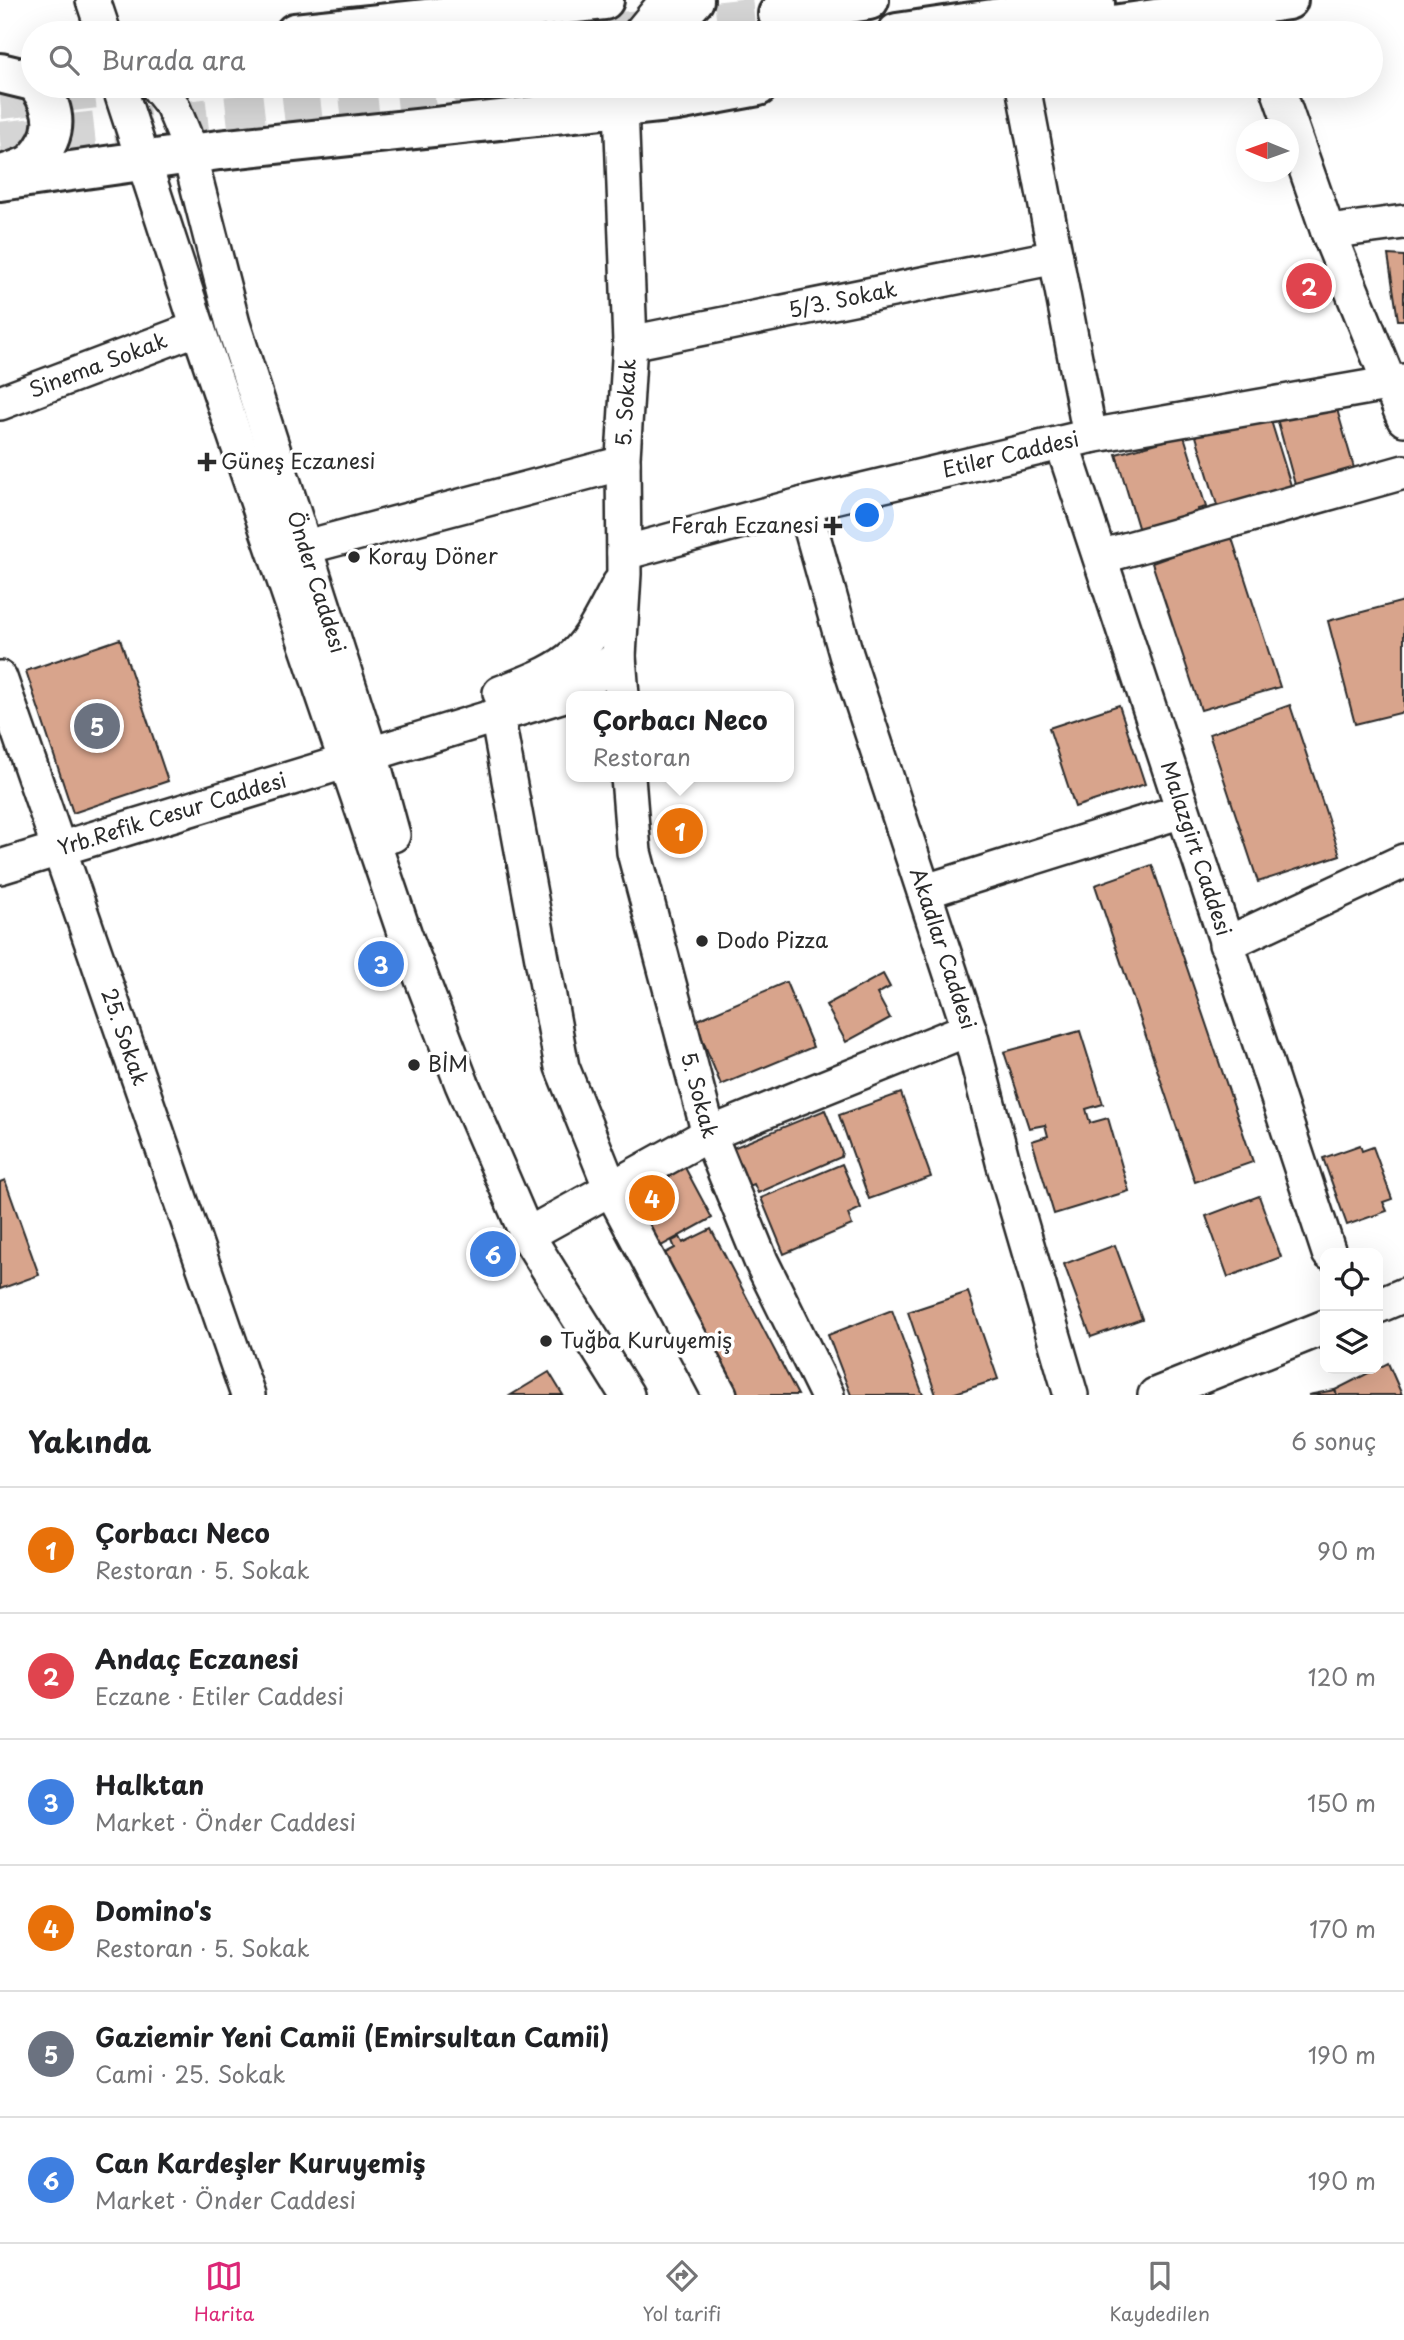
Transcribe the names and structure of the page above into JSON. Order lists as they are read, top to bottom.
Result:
{
  "streets": {
    "street": [
      "5/3. Sokak",
      "Sinema Sokak",
      "5. Sokak",
      "Etiler Caddesi",
      "Önder Caddesi",
      "Yrb.Refik Cesur Caddesi",
      "Malazgirt Caddesi",
      "Akadlar Caddesi",
      "25. Sokak"
    ]
  },
  "crossings": [
    ["5/3. Sokak", "5. Sokak"],
    ["5/3. Sokak", "Malazgirt Caddesi"],
    ["Sinema Sokak", "Önder Caddesi"],
    ["5. Sokak", "Etiler Caddesi"],
    ["5. Sokak", "Yrb.Refik Cesur Caddesi"],
    ["Etiler Caddesi", "Yrb.Refik Cesur Caddesi"],
    ["Etiler Caddesi", "Malazgirt Caddesi"],
    ["Etiler Caddesi", "Akadlar Caddesi"],
    ["Önder Caddesi", "Yrb.Refik Cesur Caddesi"],
    ["Yrb.Refik Cesur Caddesi", "25. Sokak"]
  ],
  "places": {
    "health": ["Güneş Eczanesi", "Ferah Eczanesi"],
    "other": [
      "Koray Döner",
      "Dodo Pizza",
      "BİM",
      "Tuğba Kuruyemiş"
    ]
  },
  "north": "left",
  "page": {
    "search": "Burada ara",
    "pins": [
      "2",
      "5",
      "1",
      "3",
      "4",
      "6"
    ],
    "popup": ["Çorbacı Neco", "Restoran"],
    "heading": ["Yakında", "6 sonuç"],
    "list": [
      {
        "mark": "1",
        "name": "Çorbacı Neco",
        "note": "Restoran · 5. Sokak",
        "value": "90 m"
      },
      {
        "mark": "2",
        "name": "Andaç Eczanesi",
        "note": "Eczane · Etiler Caddesi",
        "value": "120 m"
      },
      {
        "mark": "3",
        "name": "Halktan",
        "note": "Market · Önder Caddesi",
        "value": "150 m"
      },
      {
        "mark": "4",
        "name": "Domino's",
        "note": "Restoran · 5. Sokak",
        "value": "170 m"
      },
      {
        "mark": "5",
        "name": "Gaziemir Yeni Camii (Emirsultan Camii)",
        "note": "Cami · 25. Sokak",
        "value": "190 m"
      },
      {
        "mark": "6",
        "name": "Can Kardeşler Kuruyemiş",
        "note": "Market · Önder Caddesi",
        "value": "190 m"
      }
    ],
    "nav": ["Harita", "Yol tarifi", "Kaydedilen"]
  }
}
